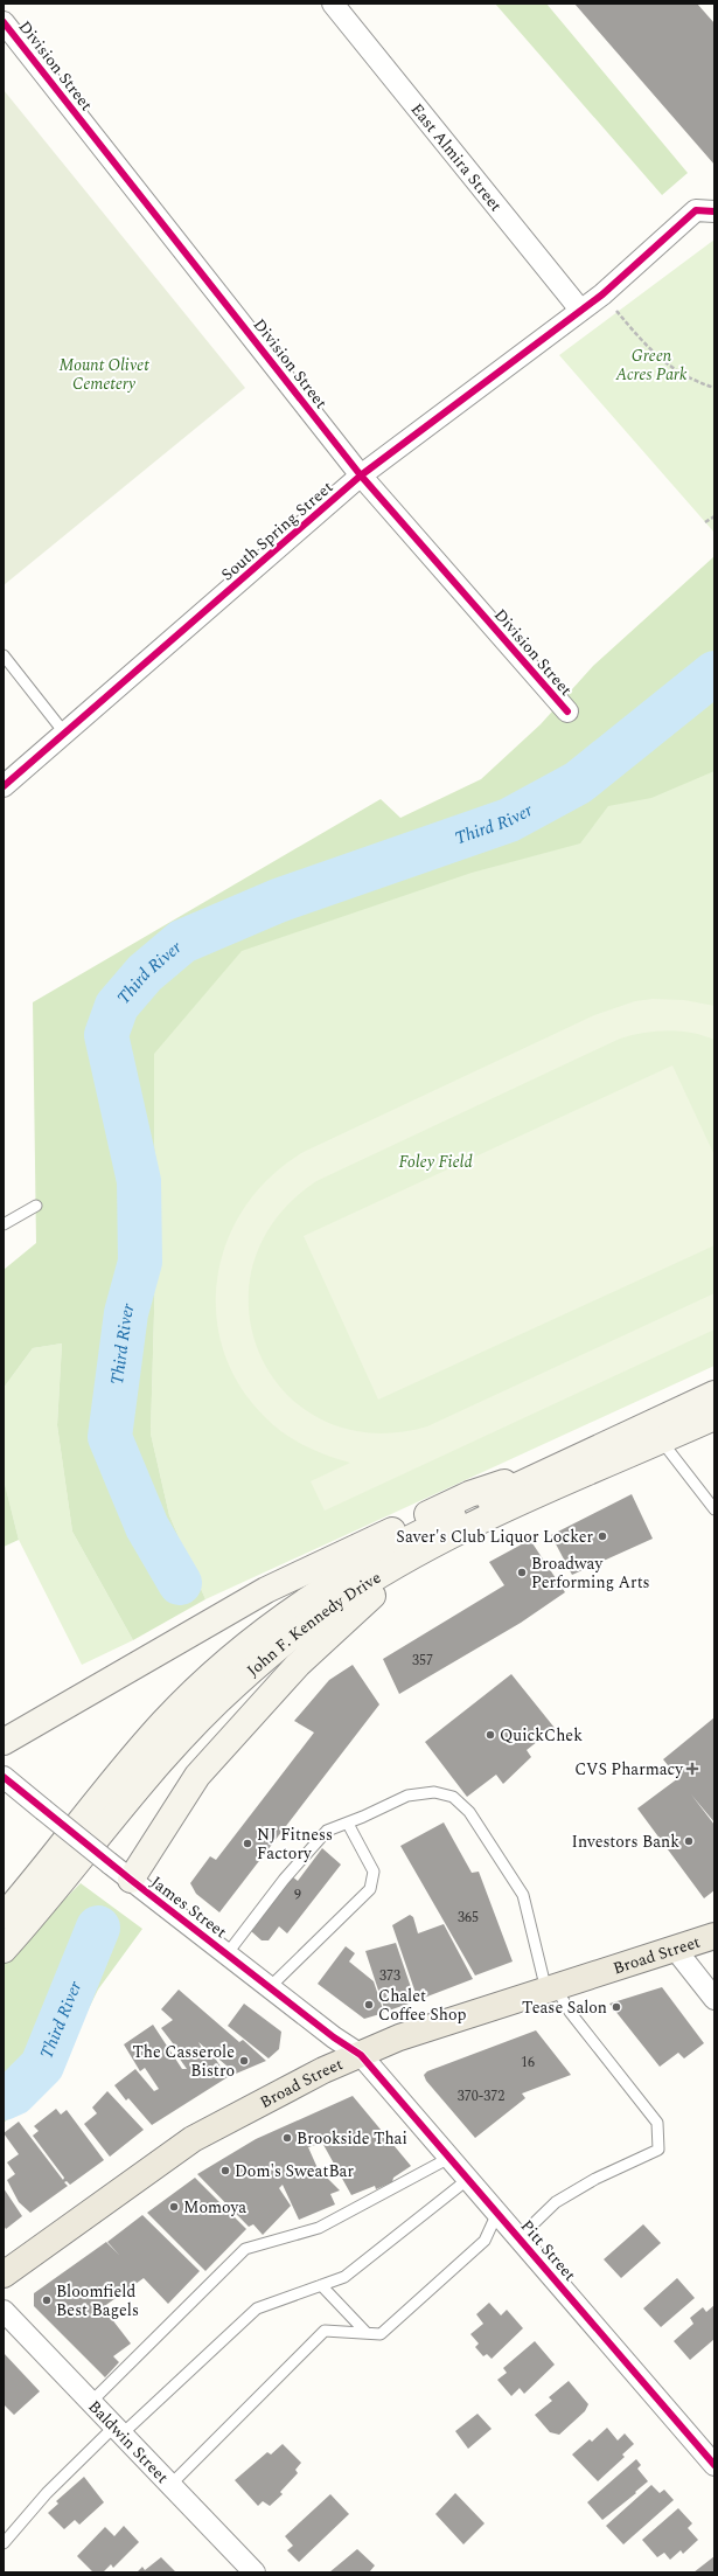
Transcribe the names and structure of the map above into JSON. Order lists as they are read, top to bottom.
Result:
{
  "streets": {
    "main road": ["John F. Kennedy Drive", "Broad Street"],
    "street": [
      "Division Street",
      "East Almira Street",
      "South Spring Street",
      "James Street",
      "Pitt Street",
      "Baldwin Street"
    ]
  },
  "crossings": [
    ["Division Street", "South Spring Street"],
    ["East Almira Street", "South Spring Street"],
    ["James Street", "Broad Street"],
    ["James Street", "Pitt Street"],
    ["Broad Street", "Pitt Street"]
  ],
  "water": ["Third River"],
  "parks": ["Green Acres Park", "Mount Olivet Cemetery", "Foley Field"],
  "places": {
    "other": [
      "Saver's Club Liquor Locker",
      "Broadway Performing Arts",
      "QuickChek",
      "Investors Bank",
      "NJ Fitness Factory",
      "Chalet Coffee Shop",
      "Tease Salon",
      "The Casserole Bistro",
      "Brookside Thai",
      "Dom's SweatBar",
      "Momoya",
      "Bloomfield Best Bagels"
    ],
    "health": ["CVS Pharmacy"]
  },
  "house_numbers": [
    "357",
    "9",
    "365",
    "373",
    "16",
    "370-372"
  ]
}
